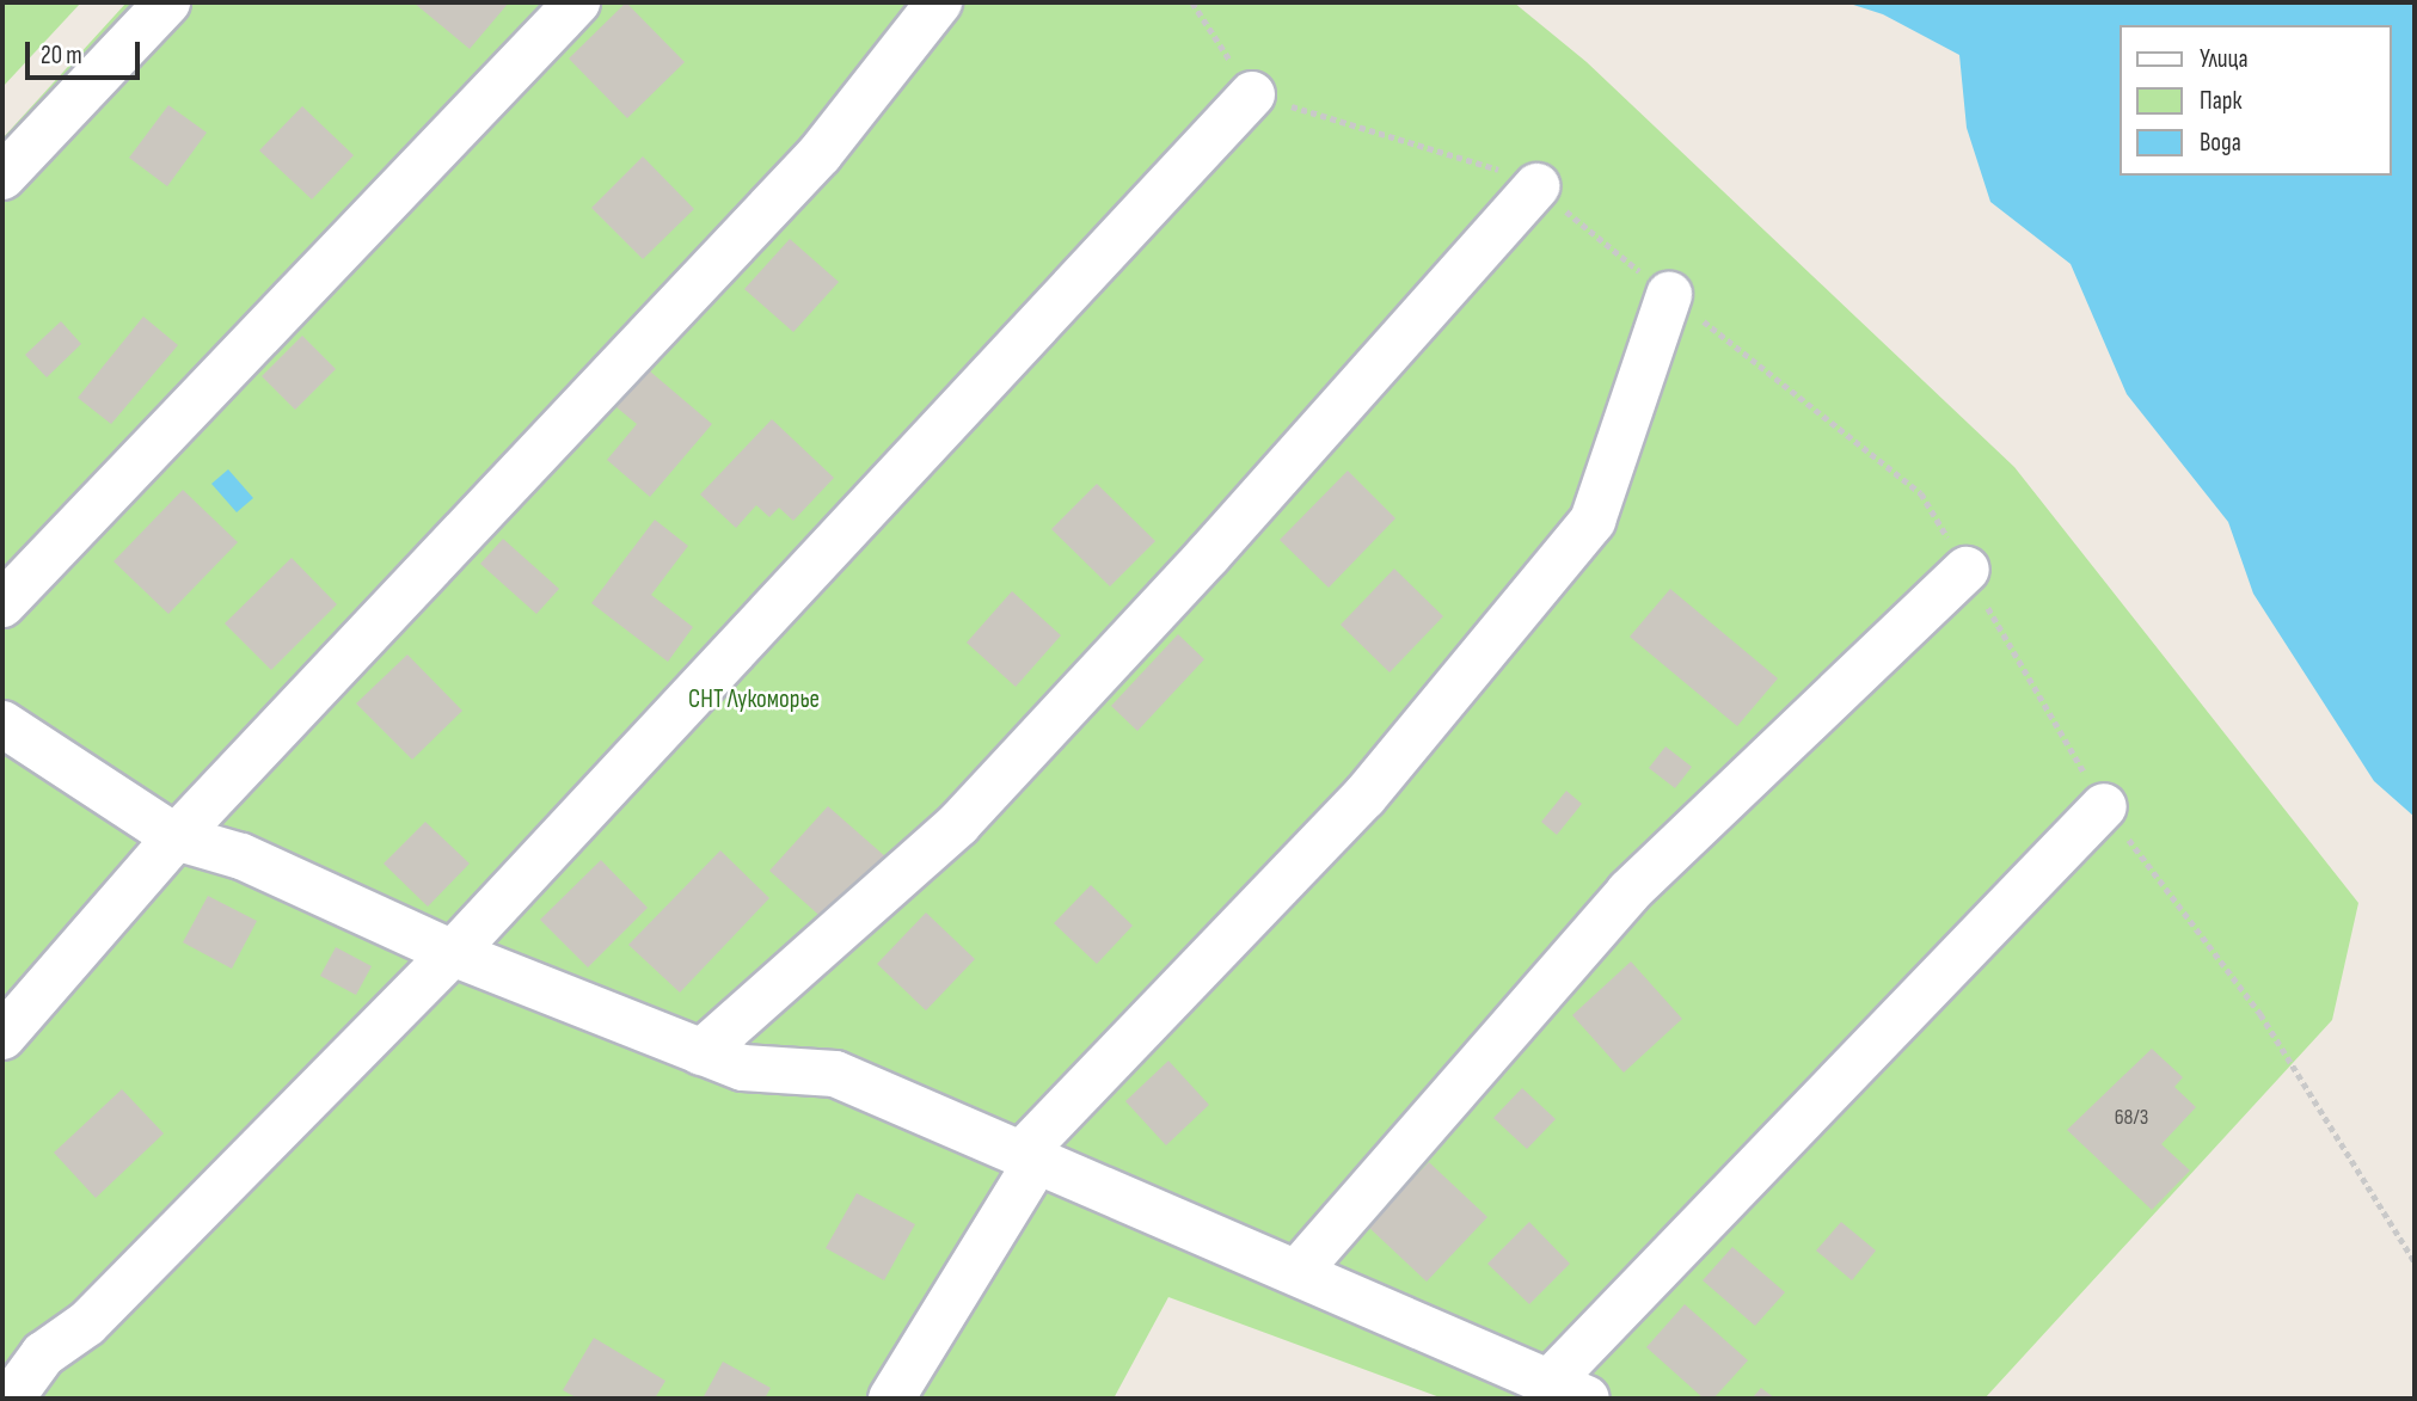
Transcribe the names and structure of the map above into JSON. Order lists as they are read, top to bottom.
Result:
{
  "parks": ["СНТ Лукоморье"],
  "house_numbers": ["68/3"],
  "legend": ["Улица", "Парк", "Вода"],
  "scale_bar": "20 m"
}
